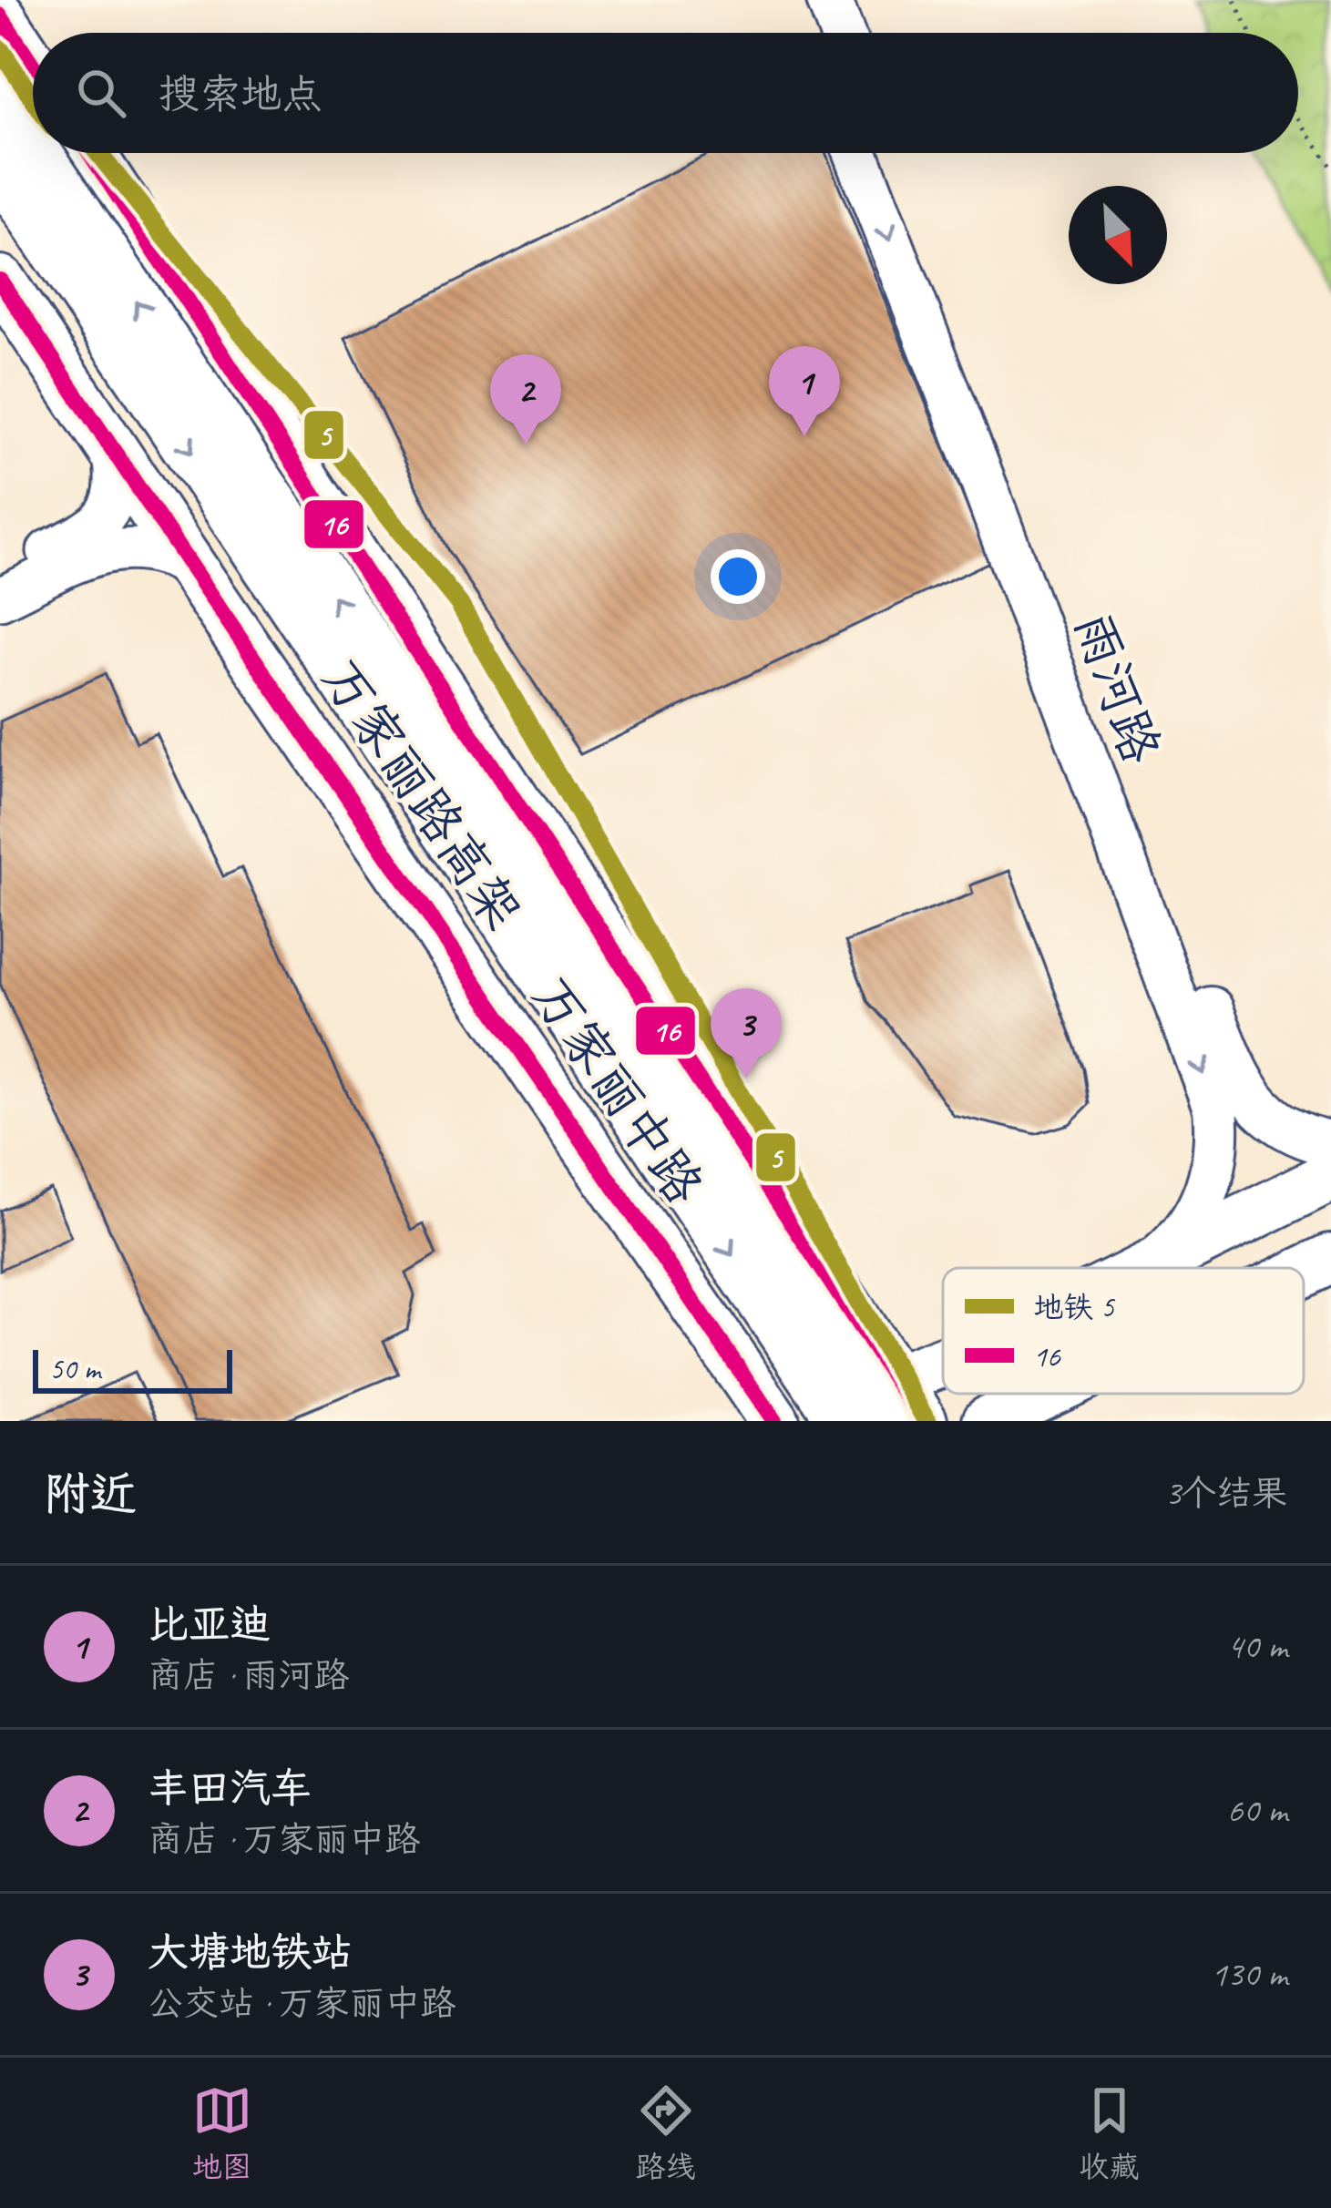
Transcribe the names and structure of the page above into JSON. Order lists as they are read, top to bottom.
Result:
{
  "streets": {
    "highway": ["万家丽路高架"],
    "main road": ["雨河路", "万家丽中路"]
  },
  "crossings": [
    ["万家丽路高架", "万家丽中路"]
  ],
  "lines": ["transit line 16", "metro line 5"],
  "legend": ["地铁 5", "16"],
  "scale_bar": "50 m",
  "north": "bottom right",
  "page": {
    "search": "搜索地点",
    "pins": ["1", "2", "3"],
    "scale": "50 m",
    "heading": ["附近", "3个结果"],
    "list": [
      {
        "mark": "1",
        "name": "比亚迪",
        "note": "商店 · 雨河路",
        "value": "40 m"
      },
      {
        "mark": "2",
        "name": "丰田汽车",
        "note": "商店 · 万家丽中路",
        "value": "60 m"
      },
      {
        "mark": "3",
        "name": "大塘地铁站",
        "note": "公交站 · 万家丽中路",
        "value": "130 m"
      }
    ],
    "nav": ["地图", "路线", "收藏"]
  }
}
